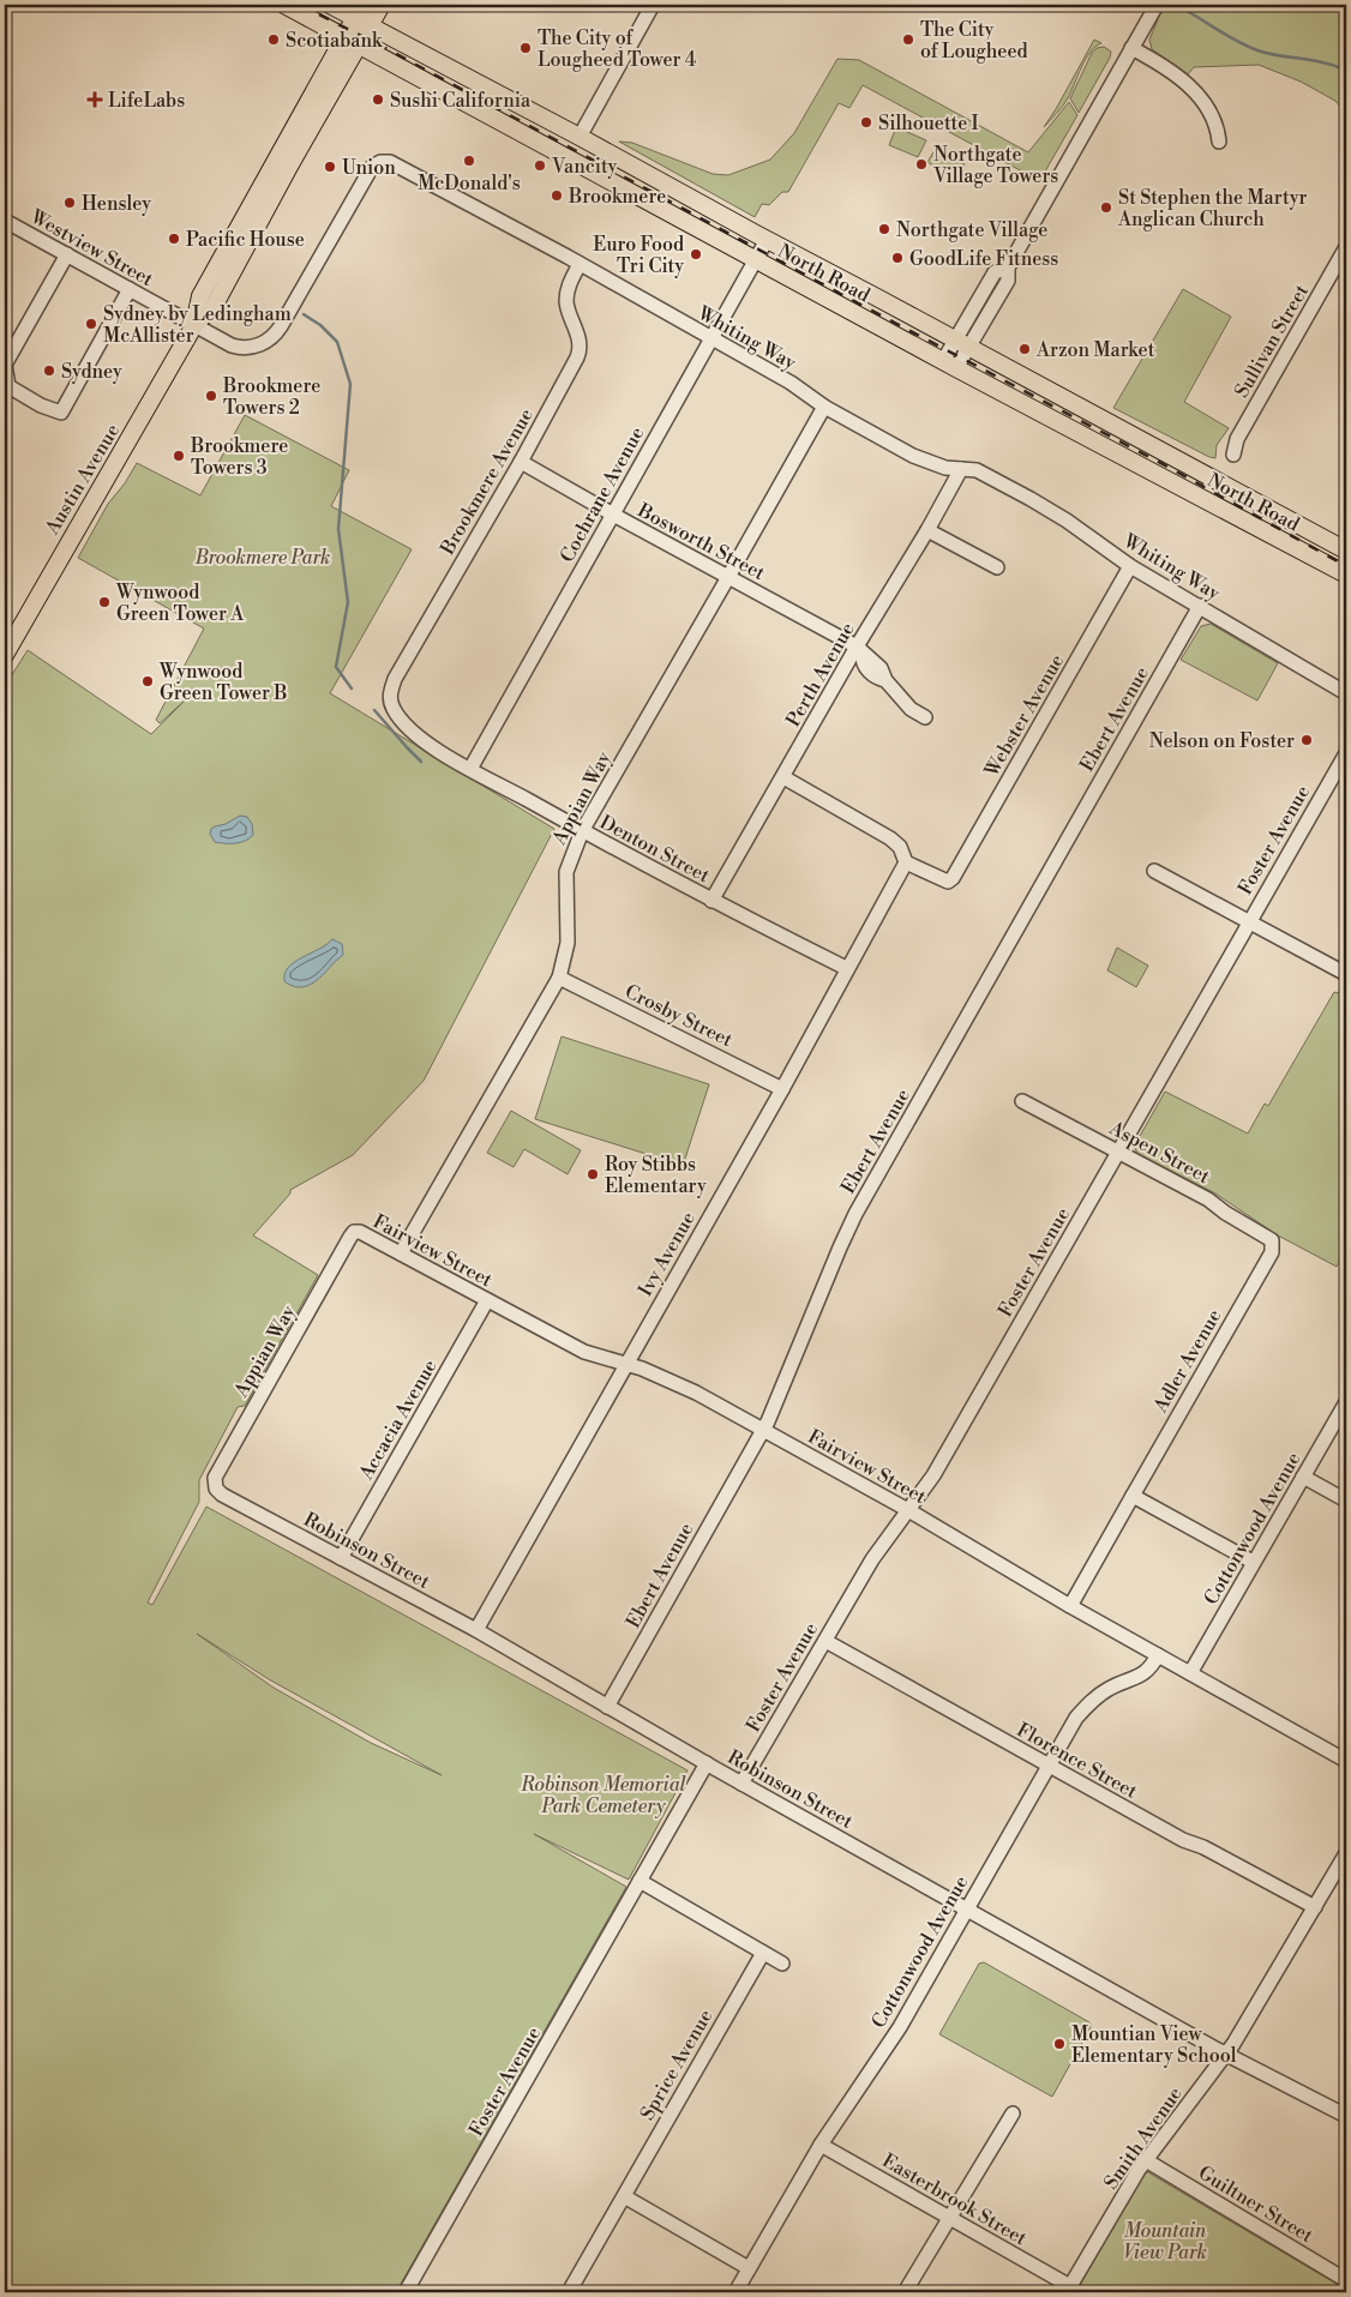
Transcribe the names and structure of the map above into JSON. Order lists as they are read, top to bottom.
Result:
{
  "streets": {
    "main road": ["North Road", "Austin Avenue"],
    "street": [
      "Westview Street",
      "Whiting Way",
      "Sullivan Street",
      "Brookmere Avenue",
      "Cochrane Avenue",
      "Bosworth Street",
      "Perth Avenue",
      "Webster Avenue",
      "Ebert Avenue",
      "Appian Way",
      "Foster Avenue",
      "Denton Street",
      "Crosby Street",
      "Aspen Street",
      "Fairview Street",
      "Ivy Avenue",
      "Adler Avenue",
      "Accacia Avenue",
      "Cottonwood Avenue",
      "Robinson Street",
      "Florence Street",
      "Sprice Avenue",
      "Smith Avenue",
      "Easterbrook Street",
      "Guiltner Street"
    ]
  },
  "crossings": [
    ["Westview Street", "Whiting Way"],
    ["Westview Street", "Austin Avenue"],
    ["North Road", "Austin Avenue"],
    ["North Road", "Cochrane Avenue"],
    ["Whiting Way", "Austin Avenue"],
    ["Whiting Way", "Brookmere Avenue"],
    ["Whiting Way", "Cochrane Avenue"],
    ["Whiting Way", "Perth Avenue"],
    ["Whiting Way", "Webster Avenue"],
    ["Whiting Way", "Ebert Avenue"],
    ["Whiting Way", "Appian Way"],
    ["Brookmere Avenue", "Bosworth Street"],
    ["Brookmere Avenue", "Denton Street"],
    ["Cochrane Avenue", "Bosworth Street"],
    ["Cochrane Avenue", "Denton Street"],
    ["Bosworth Street", "Perth Avenue"],
    ["Bosworth Street", "Appian Way"],
    ["Perth Avenue", "Denton Street"],
    ["Webster Avenue", "Ivy Avenue"],
    ["Ebert Avenue", "Fairview Street"],
    ["Ebert Avenue", "Robinson Street"],
    ["Appian Way", "Denton Street"],
    ["Appian Way", "Crosby Street"],
    ["Appian Way", "Fairview Street"],
    ["Appian Way", "Robinson Street"],
    ["Foster Avenue", "Aspen Street"],
    ["Foster Avenue", "Fairview Street"],
    ["Foster Avenue", "Robinson Street"],
    ["Foster Avenue", "Florence Street"],
    ["Denton Street", "Ivy Avenue"],
    ["Crosby Street", "Ivy Avenue"],
    ["Aspen Street", "Adler Avenue"],
    ["Fairview Street", "Ivy Avenue"],
    ["Fairview Street", "Adler Avenue"],
    ["Fairview Street", "Accacia Avenue"],
    ["Fairview Street", "Cottonwood Avenue"],
    ["Ivy Avenue", "Robinson Street"],
    ["Accacia Avenue", "Robinson Street"],
    ["Cottonwood Avenue", "Robinson Street"],
    ["Cottonwood Avenue", "Florence Street"],
    ["Cottonwood Avenue", "Easterbrook Street"],
    ["Robinson Street", "Smith Avenue"],
    ["Florence Street", "Smith Avenue"],
    ["Smith Avenue", "Easterbrook Street"],
    ["Smith Avenue", "Guiltner Street"]
  ],
  "parks": ["Brookmere Park", "Robinson Memorial Park Cemetery", "Mountain View Park"],
  "places": {
    "other": [
      "Scotiabank",
      "The City of Lougheed",
      "The City of Lougheed Tower 4",
      "Sushi California",
      "Silhouette I",
      "McDonald's",
      "Northgate Village Towers",
      "Vancity",
      "Union",
      "Brookmere",
      "Hensley",
      "St Stephen the Martyr Anglican Church",
      "Northgate Village",
      "Pacific House",
      "Euro Food Tri City",
      "GoodLife Fitness",
      "Sydney by Ledingham McAllister",
      "Arzon Market",
      "Sydney",
      "Brookmere Towers 2",
      "Brookmere Towers 3",
      "Wynwood Green Tower A",
      "Wynwood Green Tower B",
      "Nelson on Foster",
      "Roy Stibbs Elementary",
      "Mountian View Elementary School"
    ],
    "health": ["LifeLabs"]
  }
}
